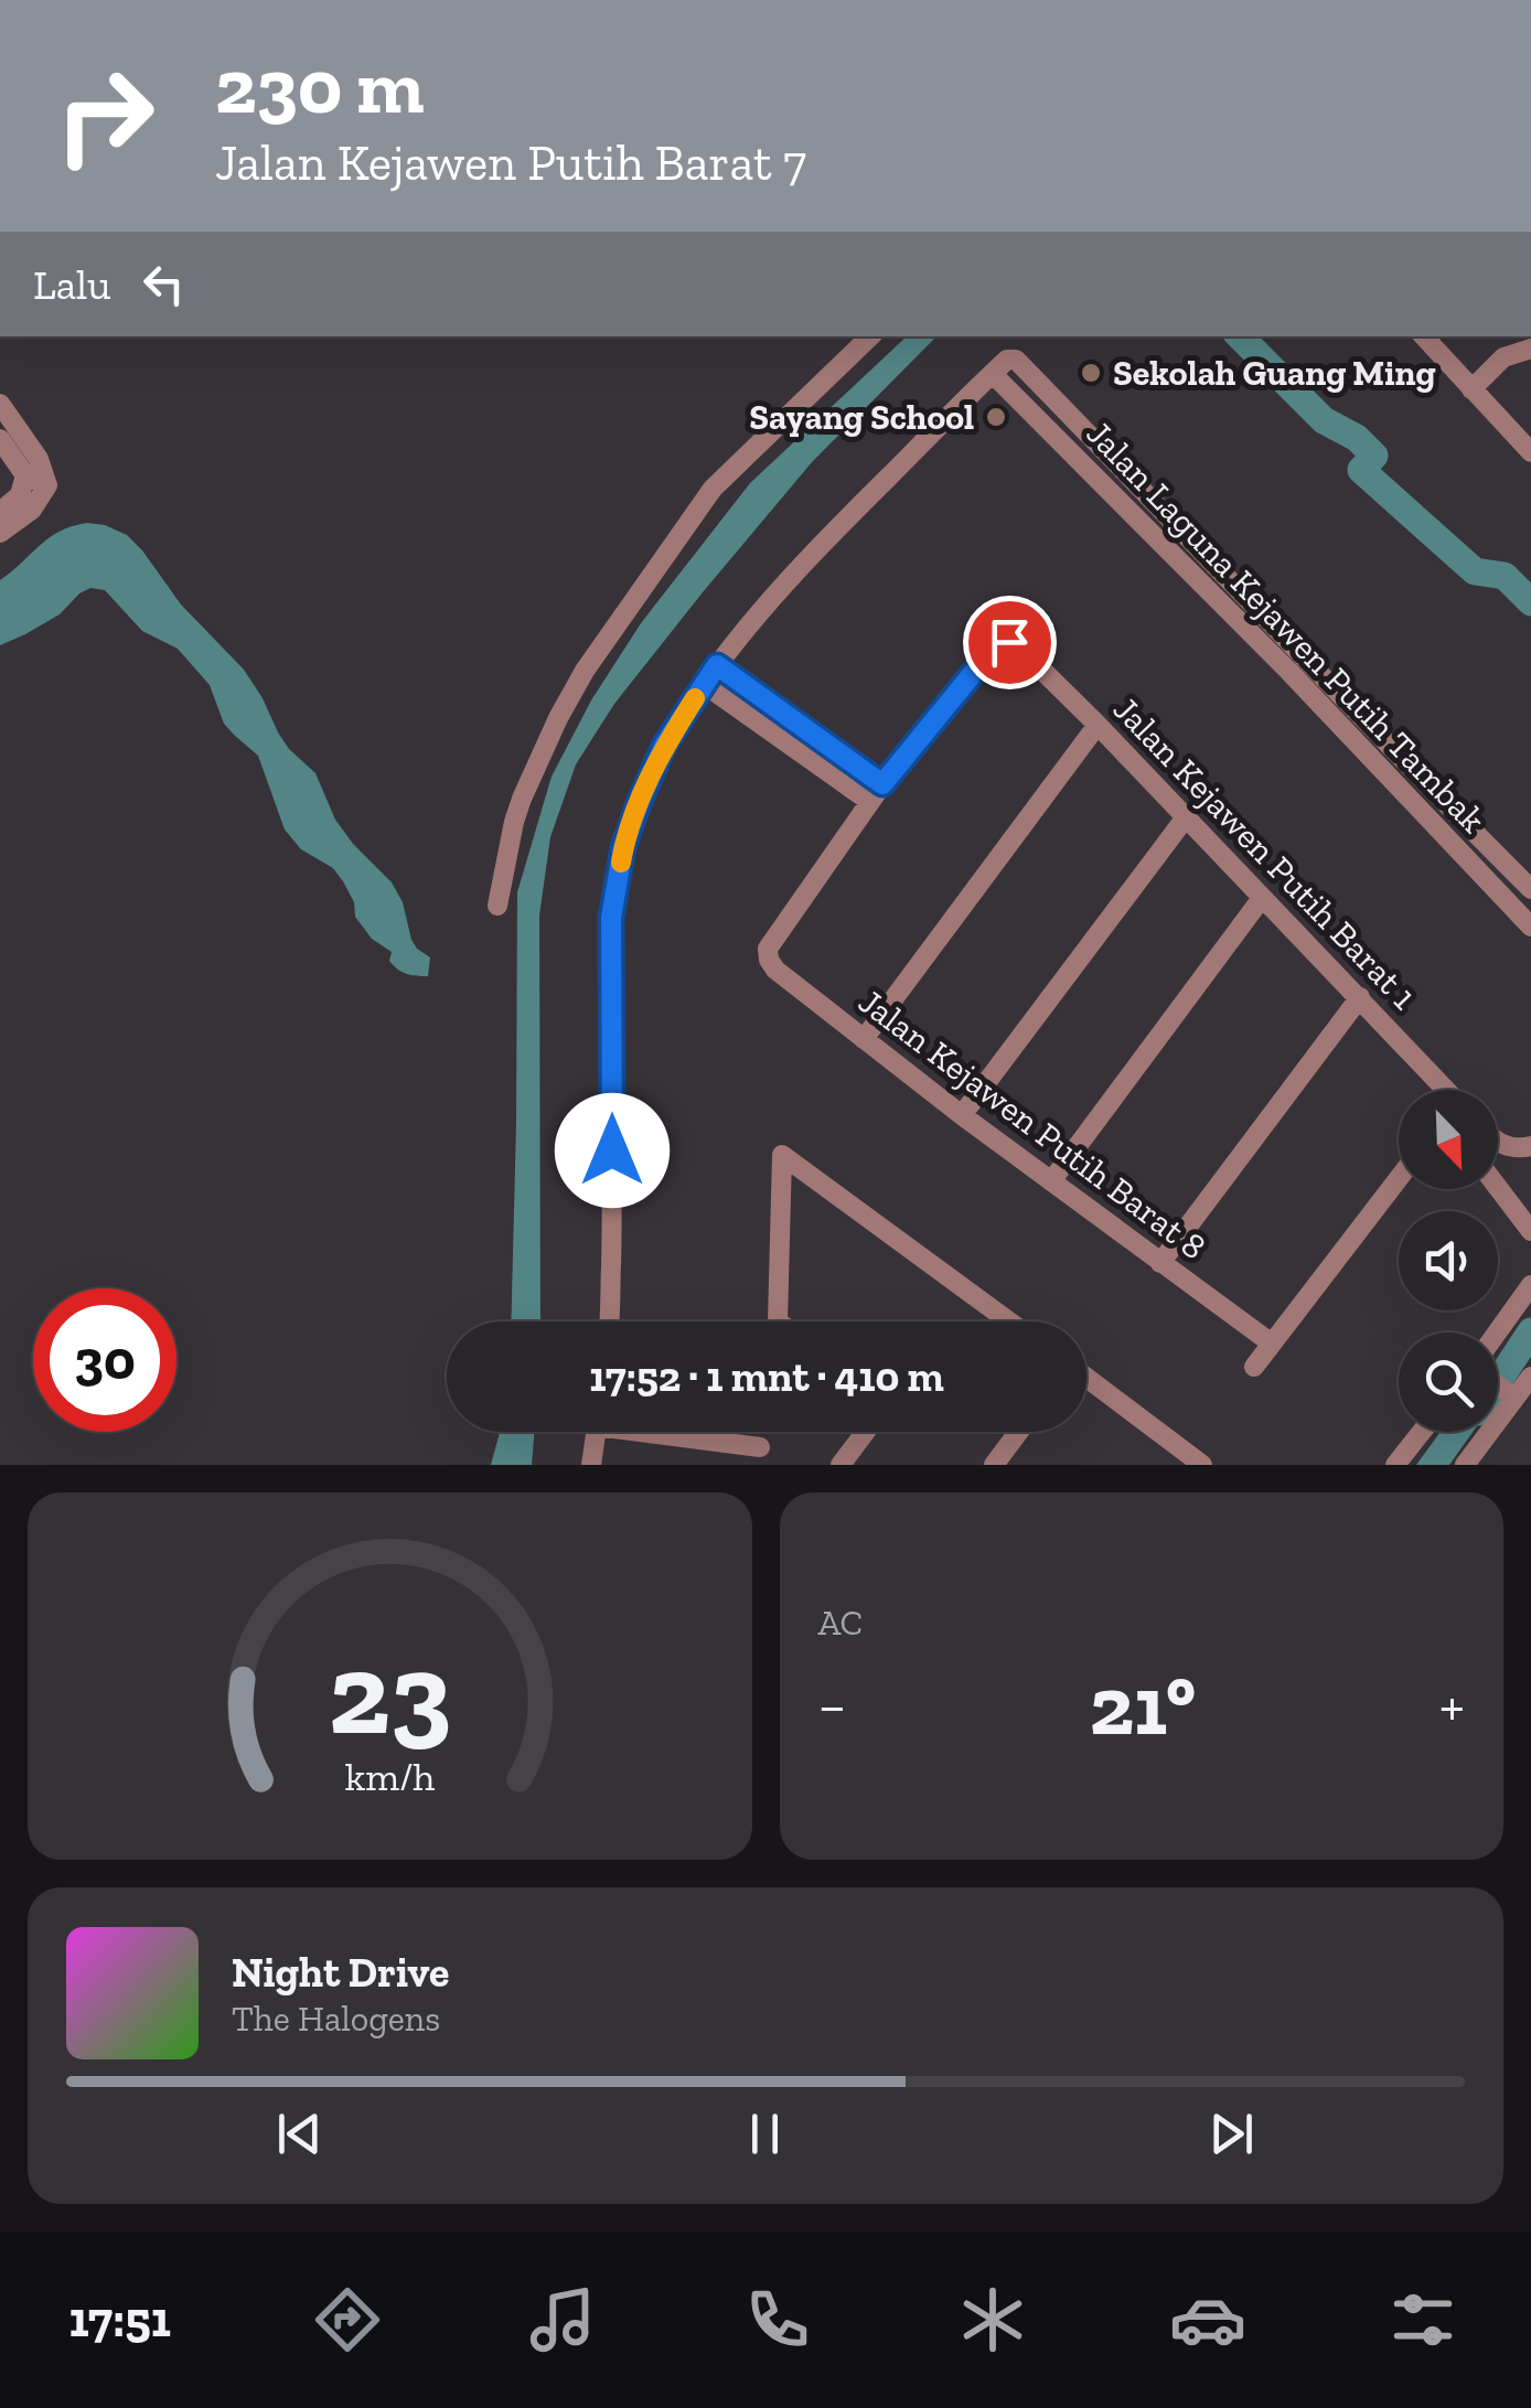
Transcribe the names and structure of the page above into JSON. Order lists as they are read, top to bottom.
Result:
{
  "streets": {
    "street": ["Jalan Laguna Kejawen Putih Tambak", "Jalan Kejawen Putih Barat 1", "Jalan Kejawen Putih Barat 8"]
  },
  "places": ["Sekolah Guang Ming", "Sayang School"],
  "north": "bottom right",
  "page": {
    "turn": ["230 m", "Jalan Kejawen Putih Barat 7"],
    "then": "Lalu",
    "limit": "30",
    "trip": "17:52 · 1 mnt · 410 m",
    "tile": "AC",
    "heat": ["−", "21°", "+"],
    "song": ["Night Drive", "The Halogens"],
    "tabs": "17:51",
    "gauge": ["23", "km/h"]
  }
}
